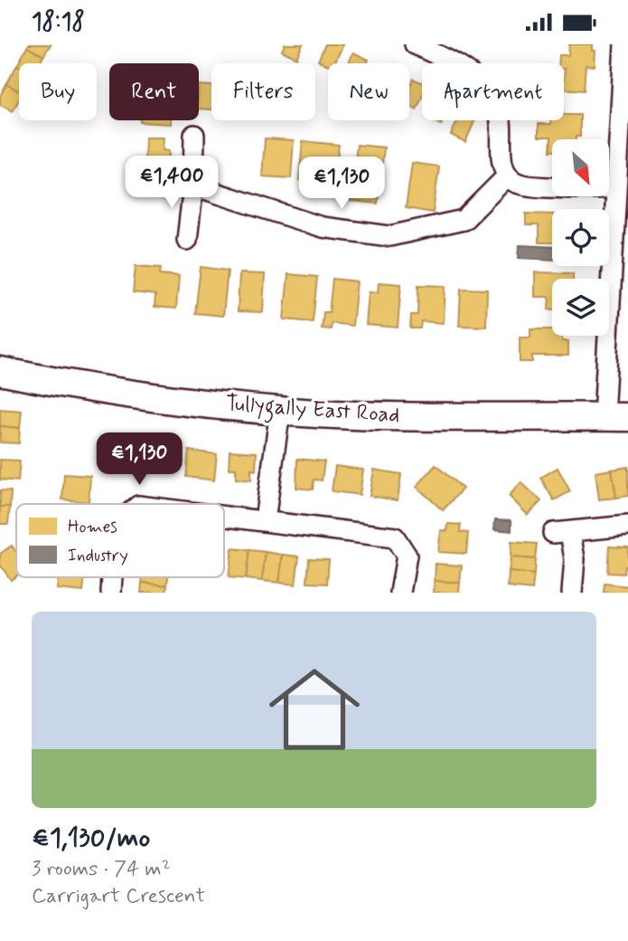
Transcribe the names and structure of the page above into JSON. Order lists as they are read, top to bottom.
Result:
{
  "streets": {
    "street": ["Tullygally East Road"]
  },
  "legend": ["Homes", "Industry"],
  "north": "bottom right",
  "page": {
    "status": "18:18",
    "chip": [
      "Buy",
      "Rent",
      "Filters",
      "New",
      "Apartment"
    ],
    "price": ["€1,400", "€1,130", "€1,130"],
    "list": [
      {
        "name": "€1,130/mo",
        "note": "3 rooms · 74 m² · Carrigart Crescent"
      }
    ]
  }
}
